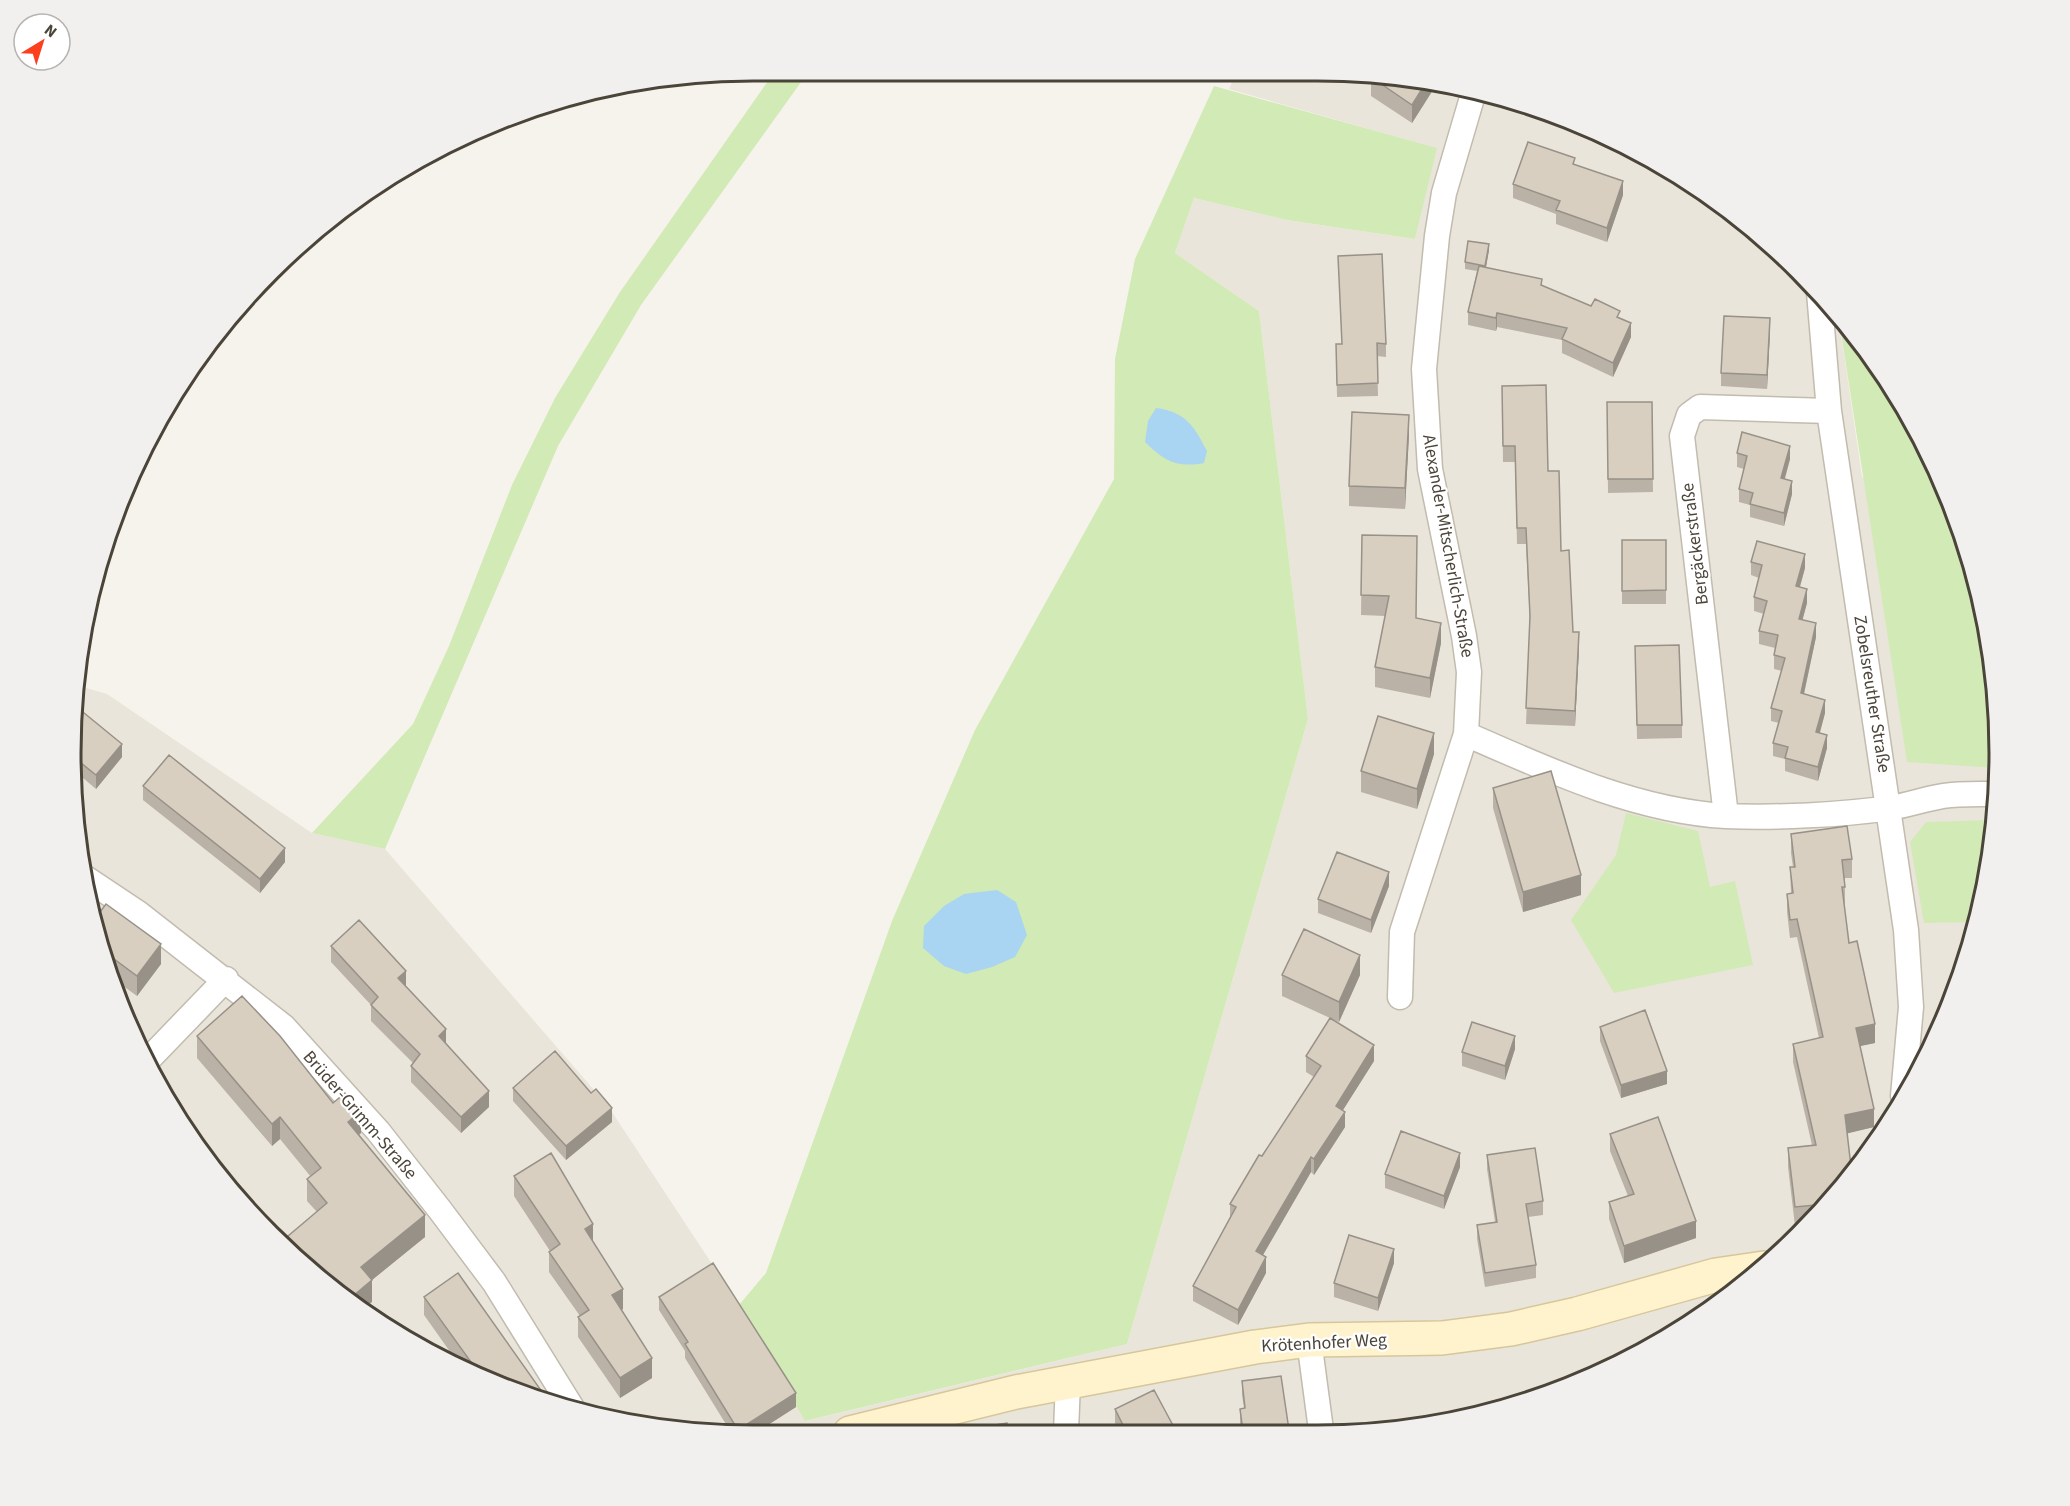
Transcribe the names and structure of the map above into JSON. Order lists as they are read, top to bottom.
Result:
{
  "streets": {
    "street": [
      "Bergäckerstraße",
      "Alexander-Mitscherlich-Straße",
      "Zobelsreuther Straße",
      "Brüder-Grimm-Straße",
      "Krötenhofer Weg"
    ]
  },
  "crossings": [
    ["Bergäckerstraße", "Zobelsreuther Straße"]
  ],
  "north": "top right"
}
